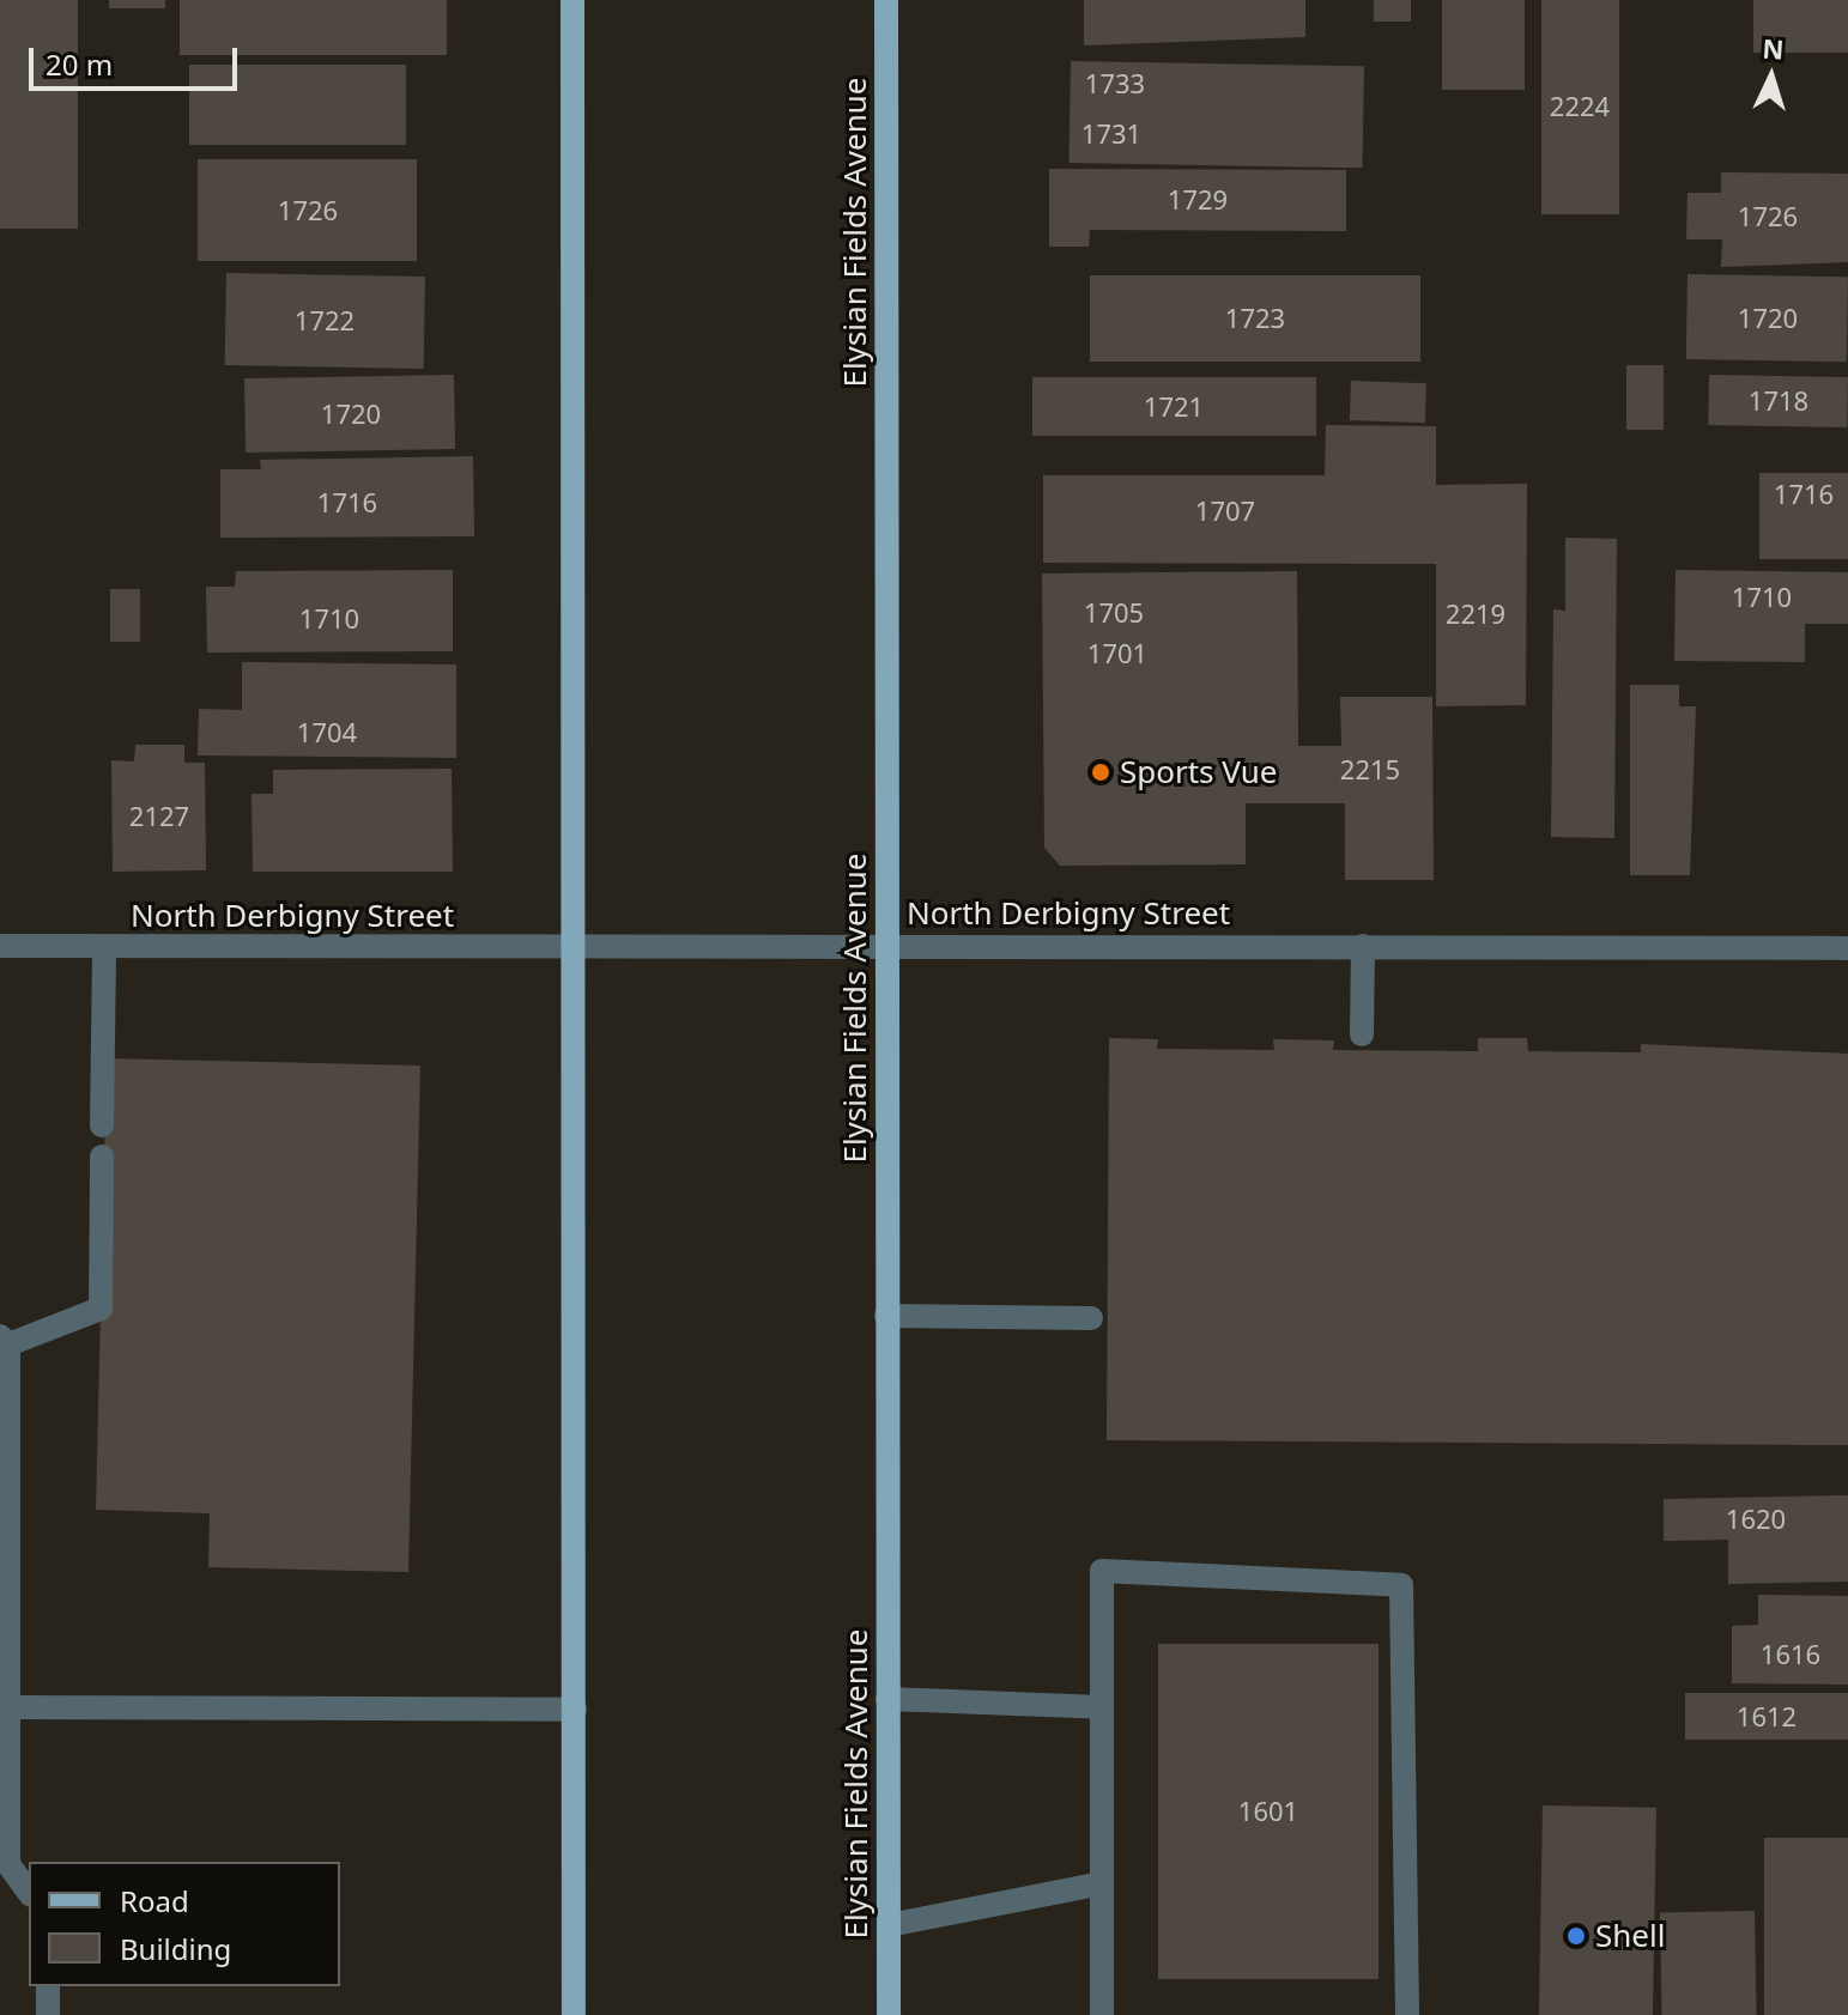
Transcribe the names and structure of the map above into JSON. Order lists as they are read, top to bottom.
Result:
{
  "streets": {
    "main road": ["Elysian Fields Avenue"],
    "street": ["North Derbigny Street"]
  },
  "crossings": [
    ["Elysian Fields Avenue", "North Derbigny Street"]
  ],
  "places": ["Sports Vue", "Shell"],
  "house_numbers": [
    "1733",
    "2224",
    "1731",
    "1729",
    "1726",
    "1726",
    "1723",
    "1720",
    "1722",
    "1718",
    "1721",
    "1720",
    "1716",
    "1716",
    "1707",
    "1710",
    "1705",
    "2219",
    "1710",
    "1701",
    "1704",
    "2215",
    "2127",
    "1620",
    "1616",
    "1612",
    "1601"
  ],
  "legend": ["Road", "Building"],
  "scale_bar": "20 m",
  "north": "top"
}
